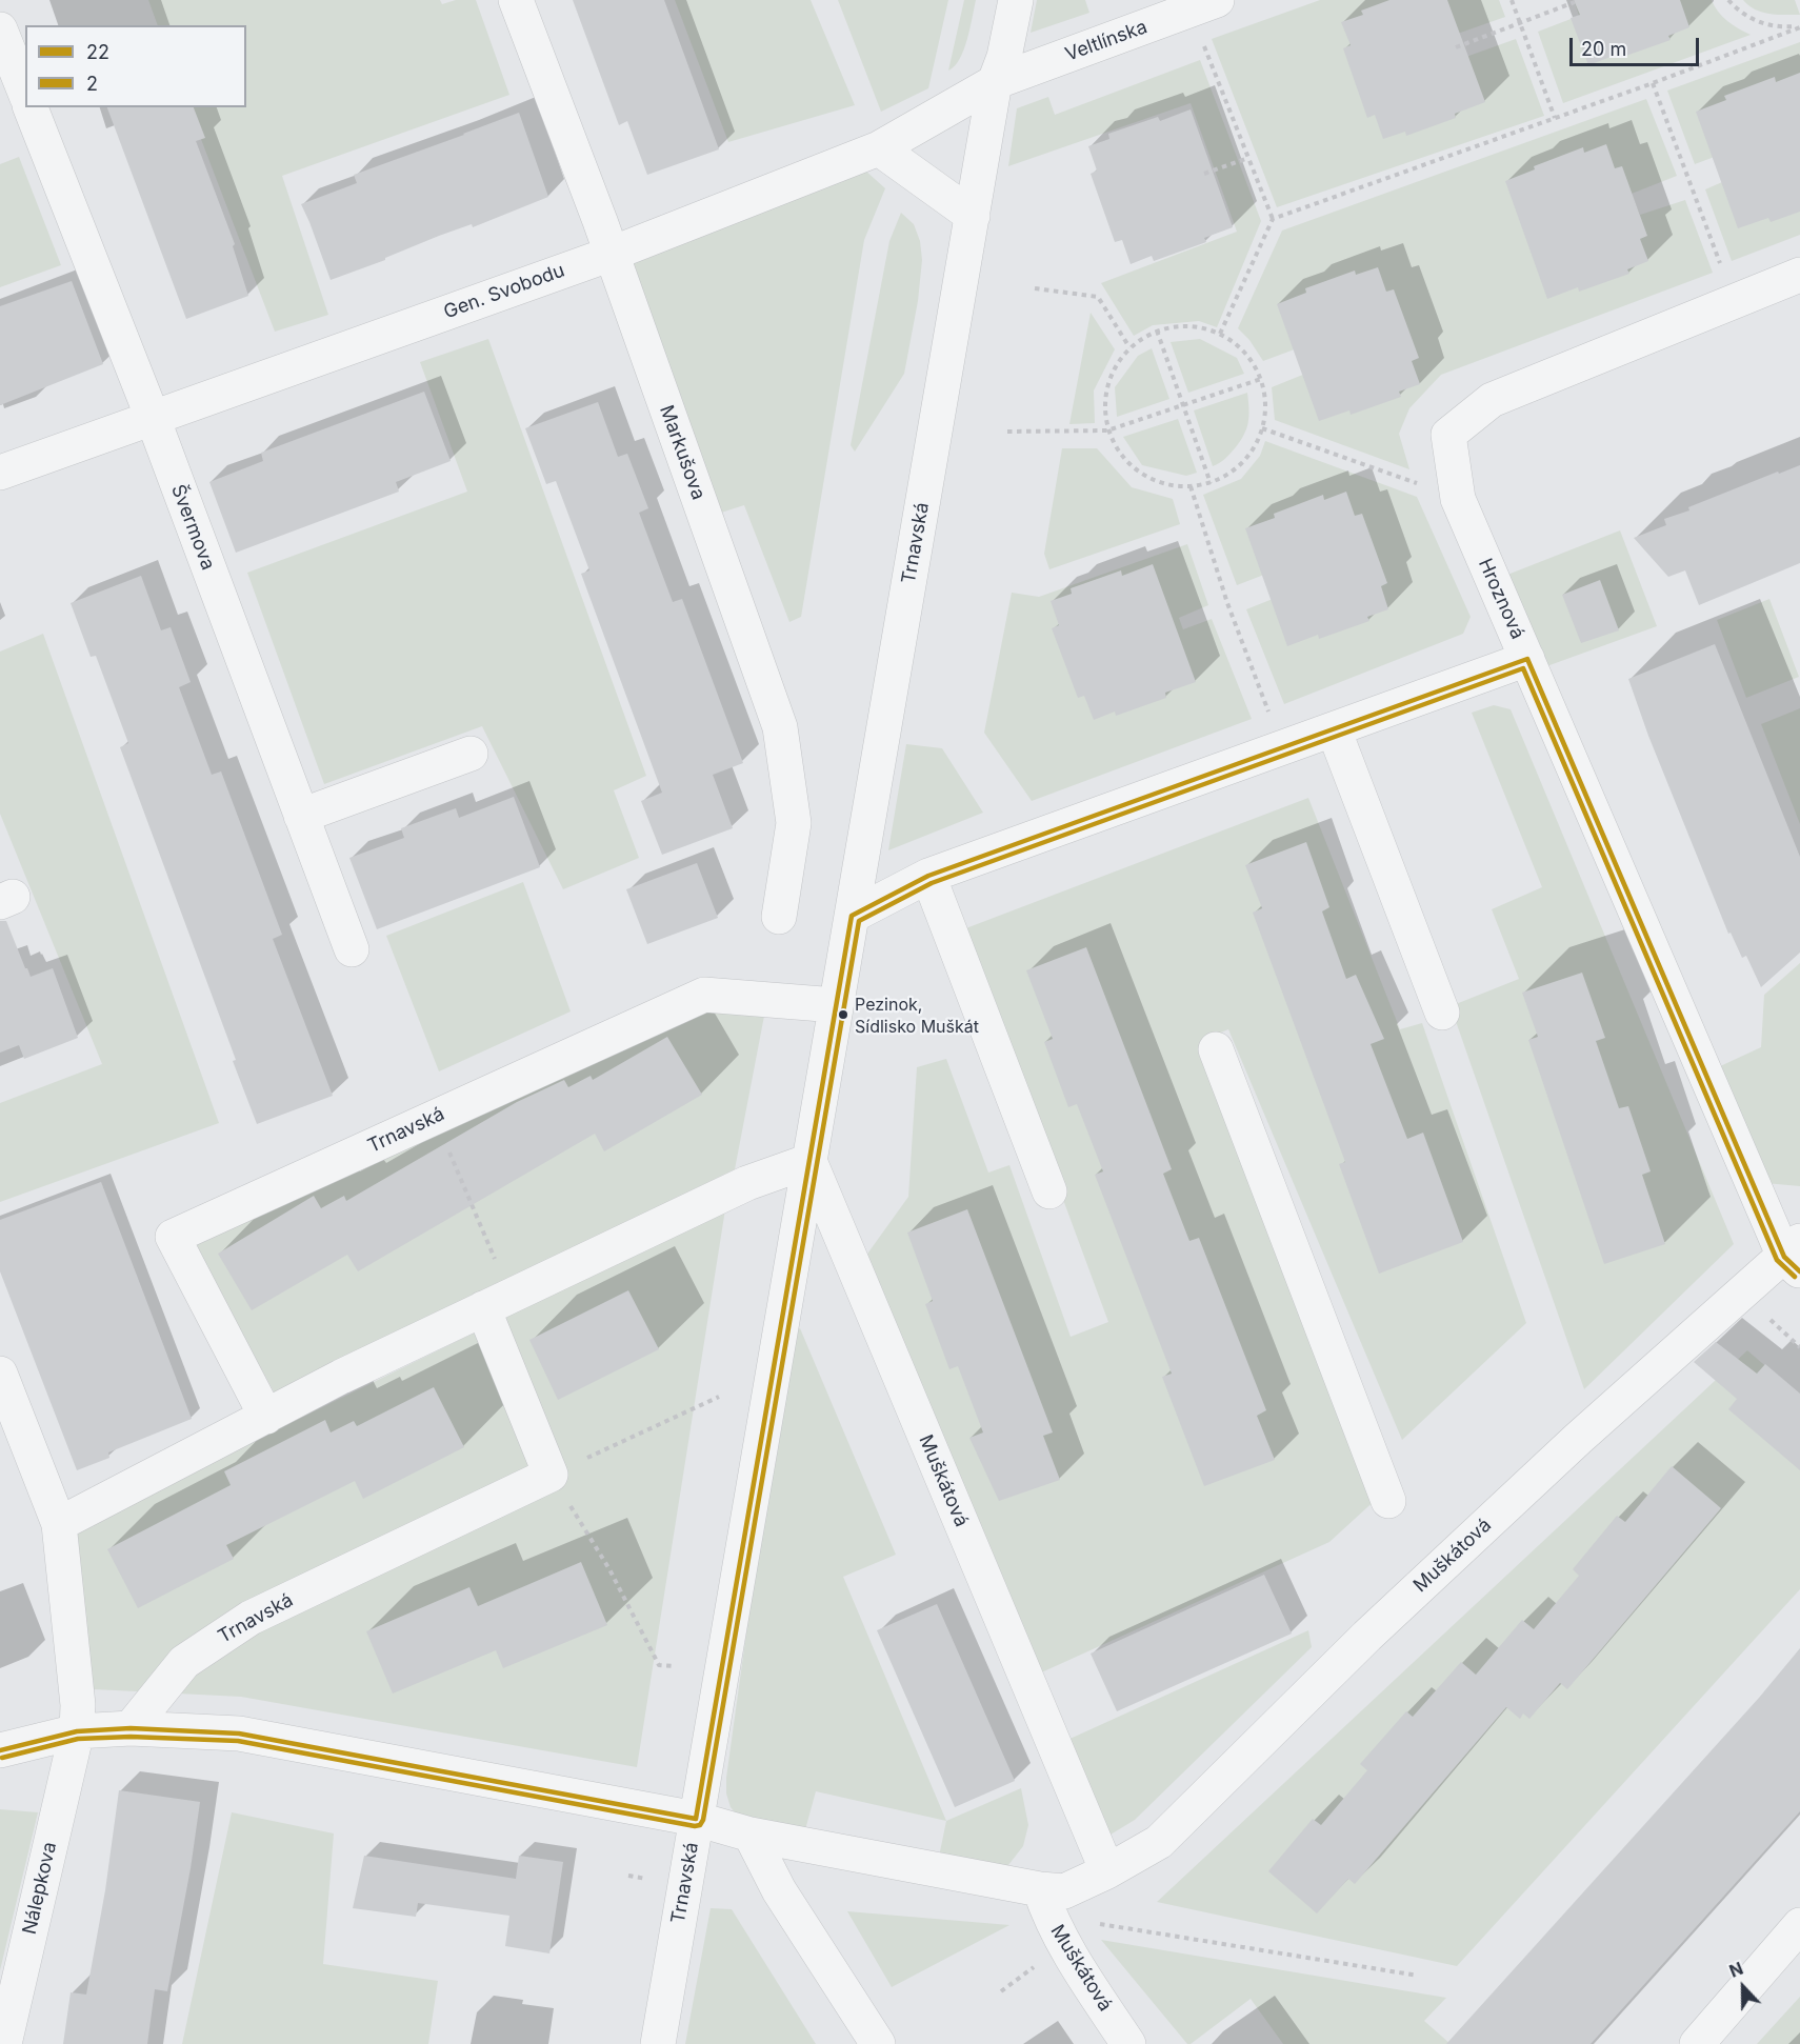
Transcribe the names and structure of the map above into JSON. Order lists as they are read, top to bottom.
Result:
{
  "streets": {
    "street": [
      "Veltlínska",
      "Gen. Svobodu",
      "Markušova",
      "Švermova",
      "Trnavská",
      "Hroznová",
      "Muškátová",
      "Nálepkova"
    ]
  },
  "crossings": [
    ["Veltlínska", "Gen. Svobodu"],
    ["Veltlínska", "Trnavská"],
    ["Gen. Svobodu", "Markušova"],
    ["Gen. Svobodu", "Švermova"],
    ["Gen. Svobodu", "Trnavská"],
    ["Trnavská", "Hroznová"],
    ["Trnavská", "Muškátová"],
    ["Muškátová", "Nálepkova"]
  ],
  "places": ["Pezinok, Sídlisko Muškát"],
  "lines": ["transit line 22", "transit line 2"],
  "legend": ["22", "2"],
  "scale_bar": "20 m",
  "north": "top"
}
